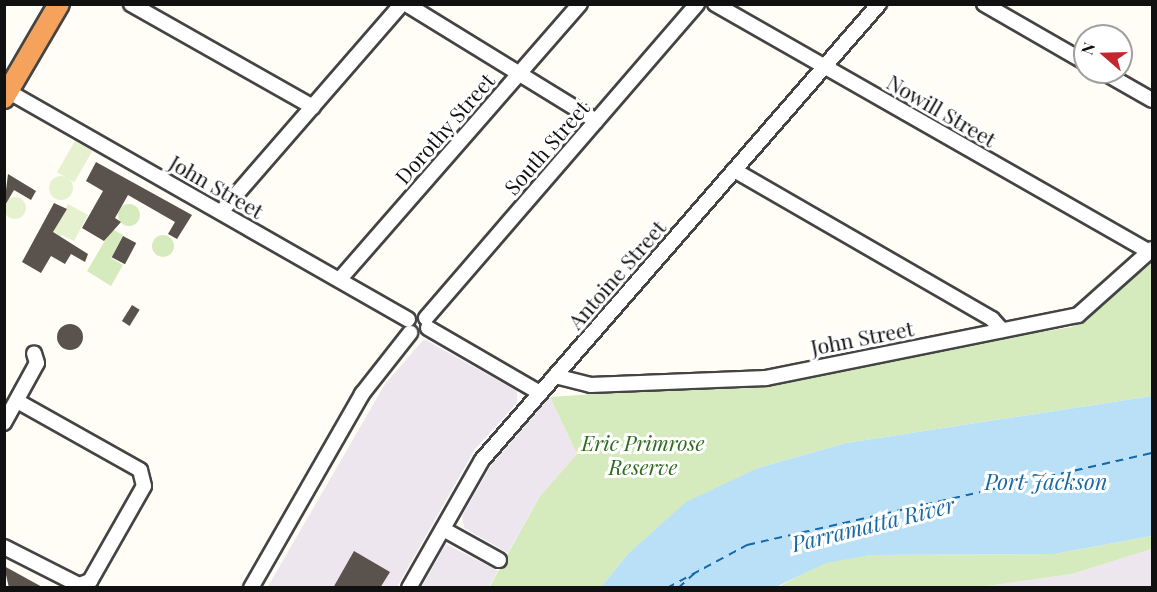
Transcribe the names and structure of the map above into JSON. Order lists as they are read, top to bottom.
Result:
{
  "streets": {
    "street": [
      "Nowill Street",
      "Dorothy Street",
      "South Street",
      "John Street",
      "Antoine Street"
    ]
  },
  "crossings": [
    ["Nowill Street", "John Street"],
    ["Nowill Street", "Antoine Street"],
    ["Dorothy Street", "John Street"],
    ["John Street", "Antoine Street"]
  ],
  "water": ["Port Jackson", "Parramatta River"],
  "parks": ["Eric Primrose Reserve"],
  "north": "left"
}
